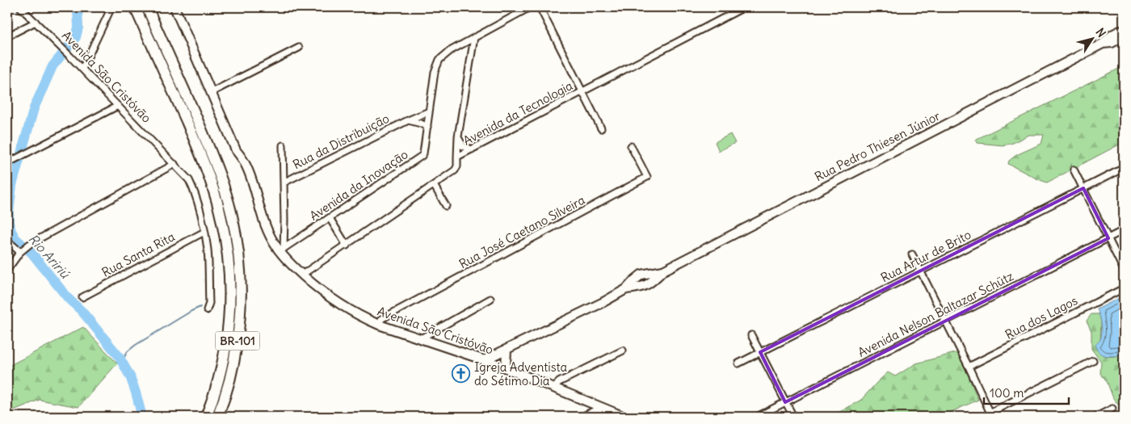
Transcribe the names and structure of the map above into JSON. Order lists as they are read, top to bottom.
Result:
{
  "streets": {
    "highway": ["BR-101"],
    "main road": ["Avenida São Cristóvão", "Rua Pedro Thiesen Júnior"],
    "street": [
      "Avenida da Tecnologia",
      "Rua da Distribuição",
      "Avenida da Inovação",
      "Rua José Caetano Silveira",
      "Rua Santa Rita",
      "Rua Artur de Brito",
      "Avenida Nelson Baltazar Schütz",
      "Rua dos Lagos"
    ]
  },
  "crossings": [
    ["Avenida São Cristóvão", "Avenida da Tecnologia"],
    ["Avenida São Cristóvão", "Rua Pedro Thiesen Júnior"],
    ["Avenida São Cristóvão", "Avenida da Inovação"],
    ["Avenida São Cristóvão", "Rua José Caetano Silveira"],
    ["Avenida São Cristóvão", "Rua Santa Rita"],
    ["Rua da Distribuição", "Avenida da Inovação"]
  ],
  "water": ["Rio Aririú"],
  "places": {
    "church": ["Igreja Adventista do Sétimo Dia"]
  },
  "scale_bar": "100 m",
  "north": "top right"
}
